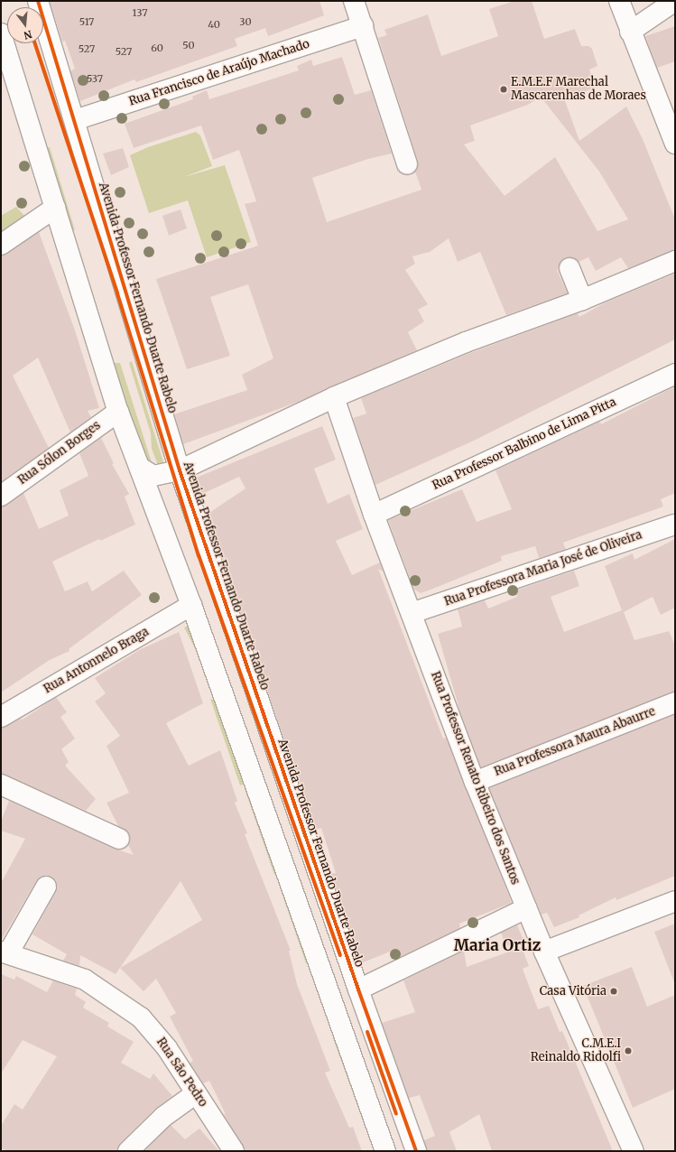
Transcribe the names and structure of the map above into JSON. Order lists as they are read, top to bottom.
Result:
{
  "streets": {
    "street": [
      "Rua Francisco de Araújo Machado",
      "Avenida Professor Fernando Duarte Rabelo",
      "Rua Professor Balbino de Lima Pitta",
      "Rua Sólon Borges",
      "Rua Professora Maria José de Oliveira",
      "Rua Antonnelo Braga",
      "Rua Professora Maura Abaurre",
      "Rua Professor Renato Ribeiro dos Santos",
      "Rua São Pedro"
    ]
  },
  "crossings": [
    ["Rua Francisco de Araújo Machado", "Avenida Professor Fernando Duarte Rabelo"],
    ["Rua Professor Balbino de Lima Pitta", "Rua Professor Renato Ribeiro dos Santos"],
    ["Rua Professora Maria José de Oliveira", "Rua Professor Renato Ribeiro dos Santos"],
    ["Rua Professora Maura Abaurre", "Rua Professor Renato Ribeiro dos Santos"]
  ],
  "districts": ["Maria Ortiz"],
  "places": ["E.M.E.F Marechal Mascarenhas de Moraes", "Casa Vitória", "C.M.E.I Reinaldo Ridolfi"],
  "house_numbers": [
    "137",
    "517",
    "30",
    "40",
    "50",
    "60",
    "527",
    "527",
    "537"
  ],
  "north": "bottom"
}
